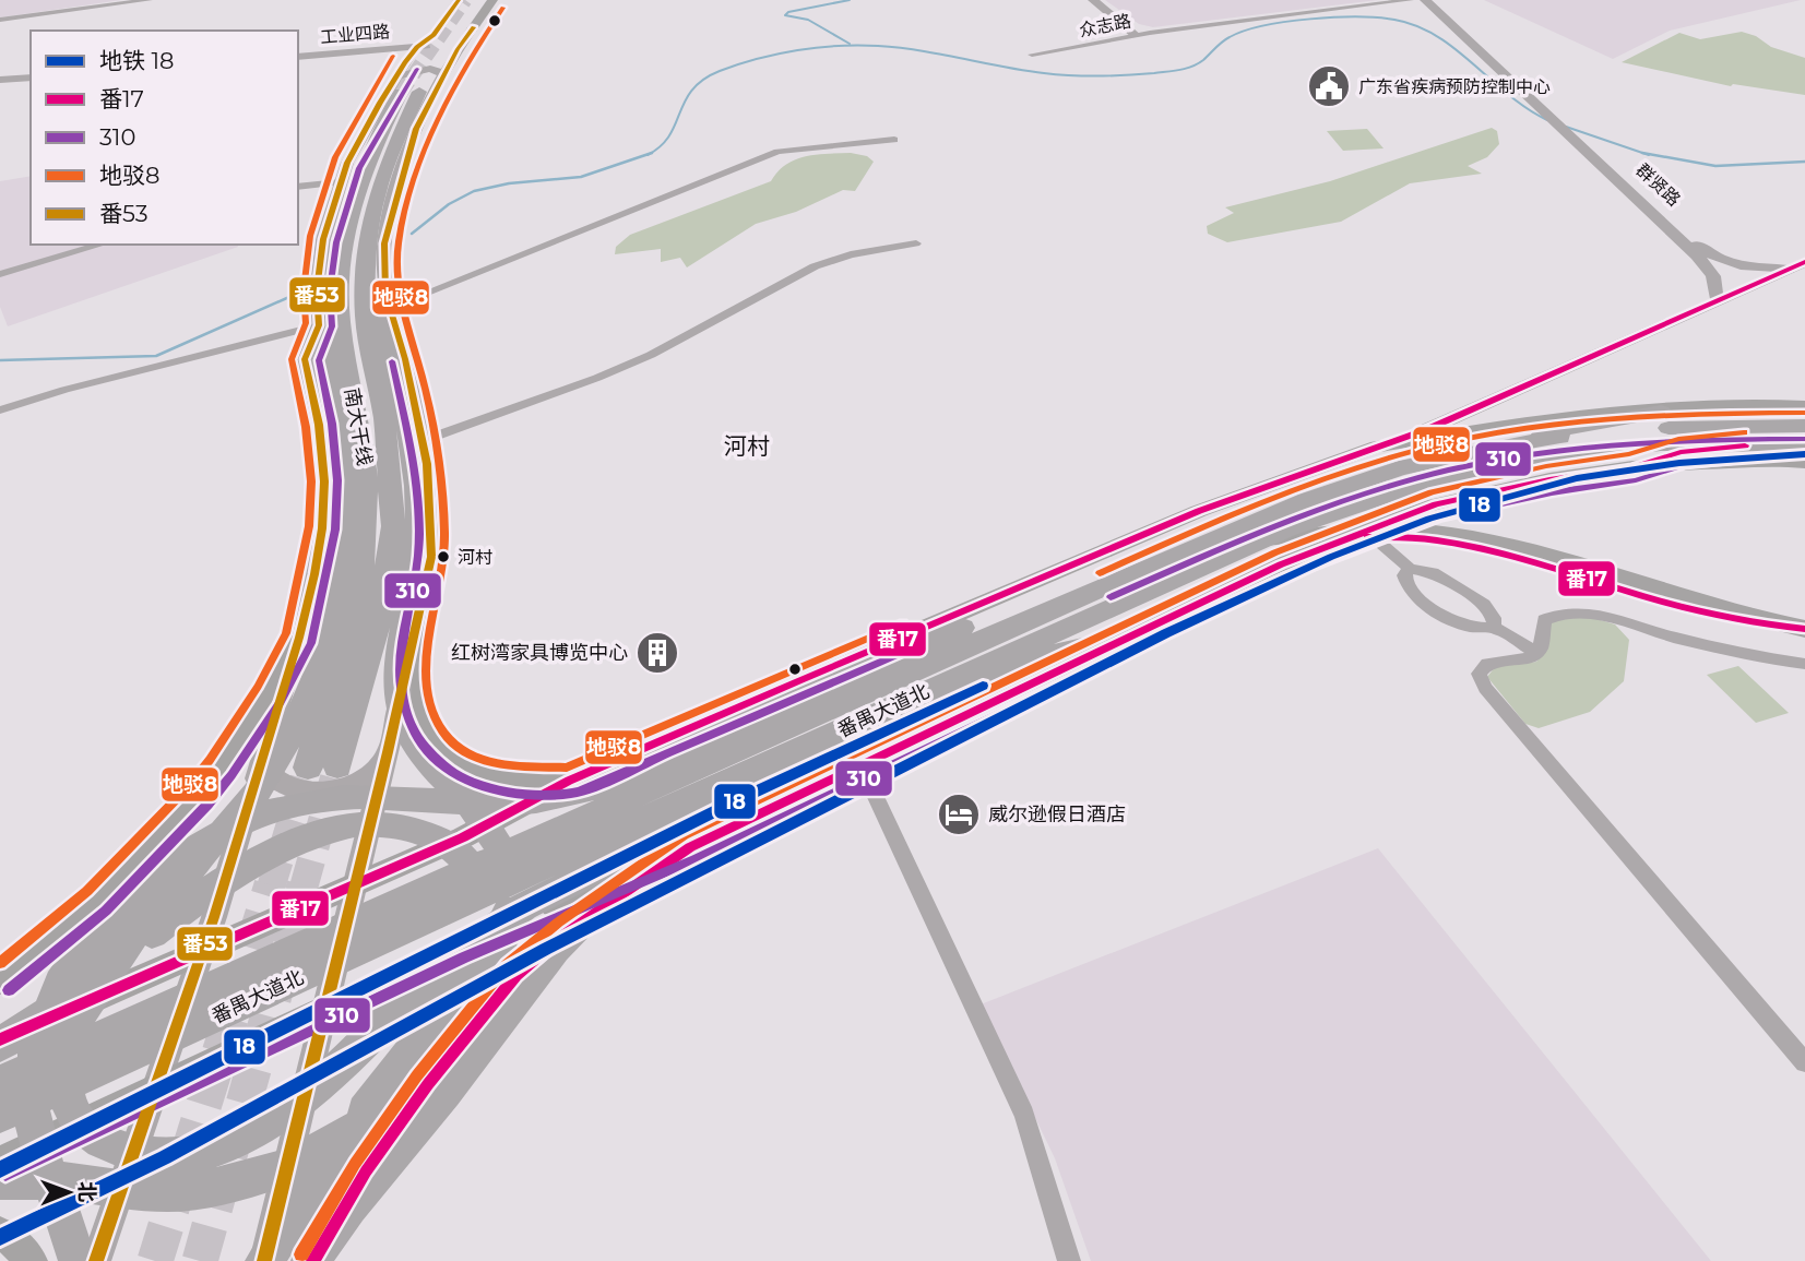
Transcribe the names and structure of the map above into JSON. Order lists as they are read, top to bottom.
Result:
{
  "streets": {
    "highway": ["南大干线", "番禺大道北"],
    "main road": ["工业四路", "群贤路"],
    "street": ["众志路"]
  },
  "districts": ["河村"],
  "places": {
    "public building": ["广东省疾病预防控制中心"],
    "other": ["河村"],
    "building": ["红树湾家具博览中心"],
    "hotel": ["威尔逊假日酒店"]
  },
  "lines": [
    "transit line 番53",
    "transit line 地驳8",
    "transit line 310",
    "transit line 番17",
    "metro line 18"
  ],
  "legend": [
    "地铁 18",
    "番17",
    "310",
    "地驳8",
    "番53"
  ],
  "north": "right"
}
